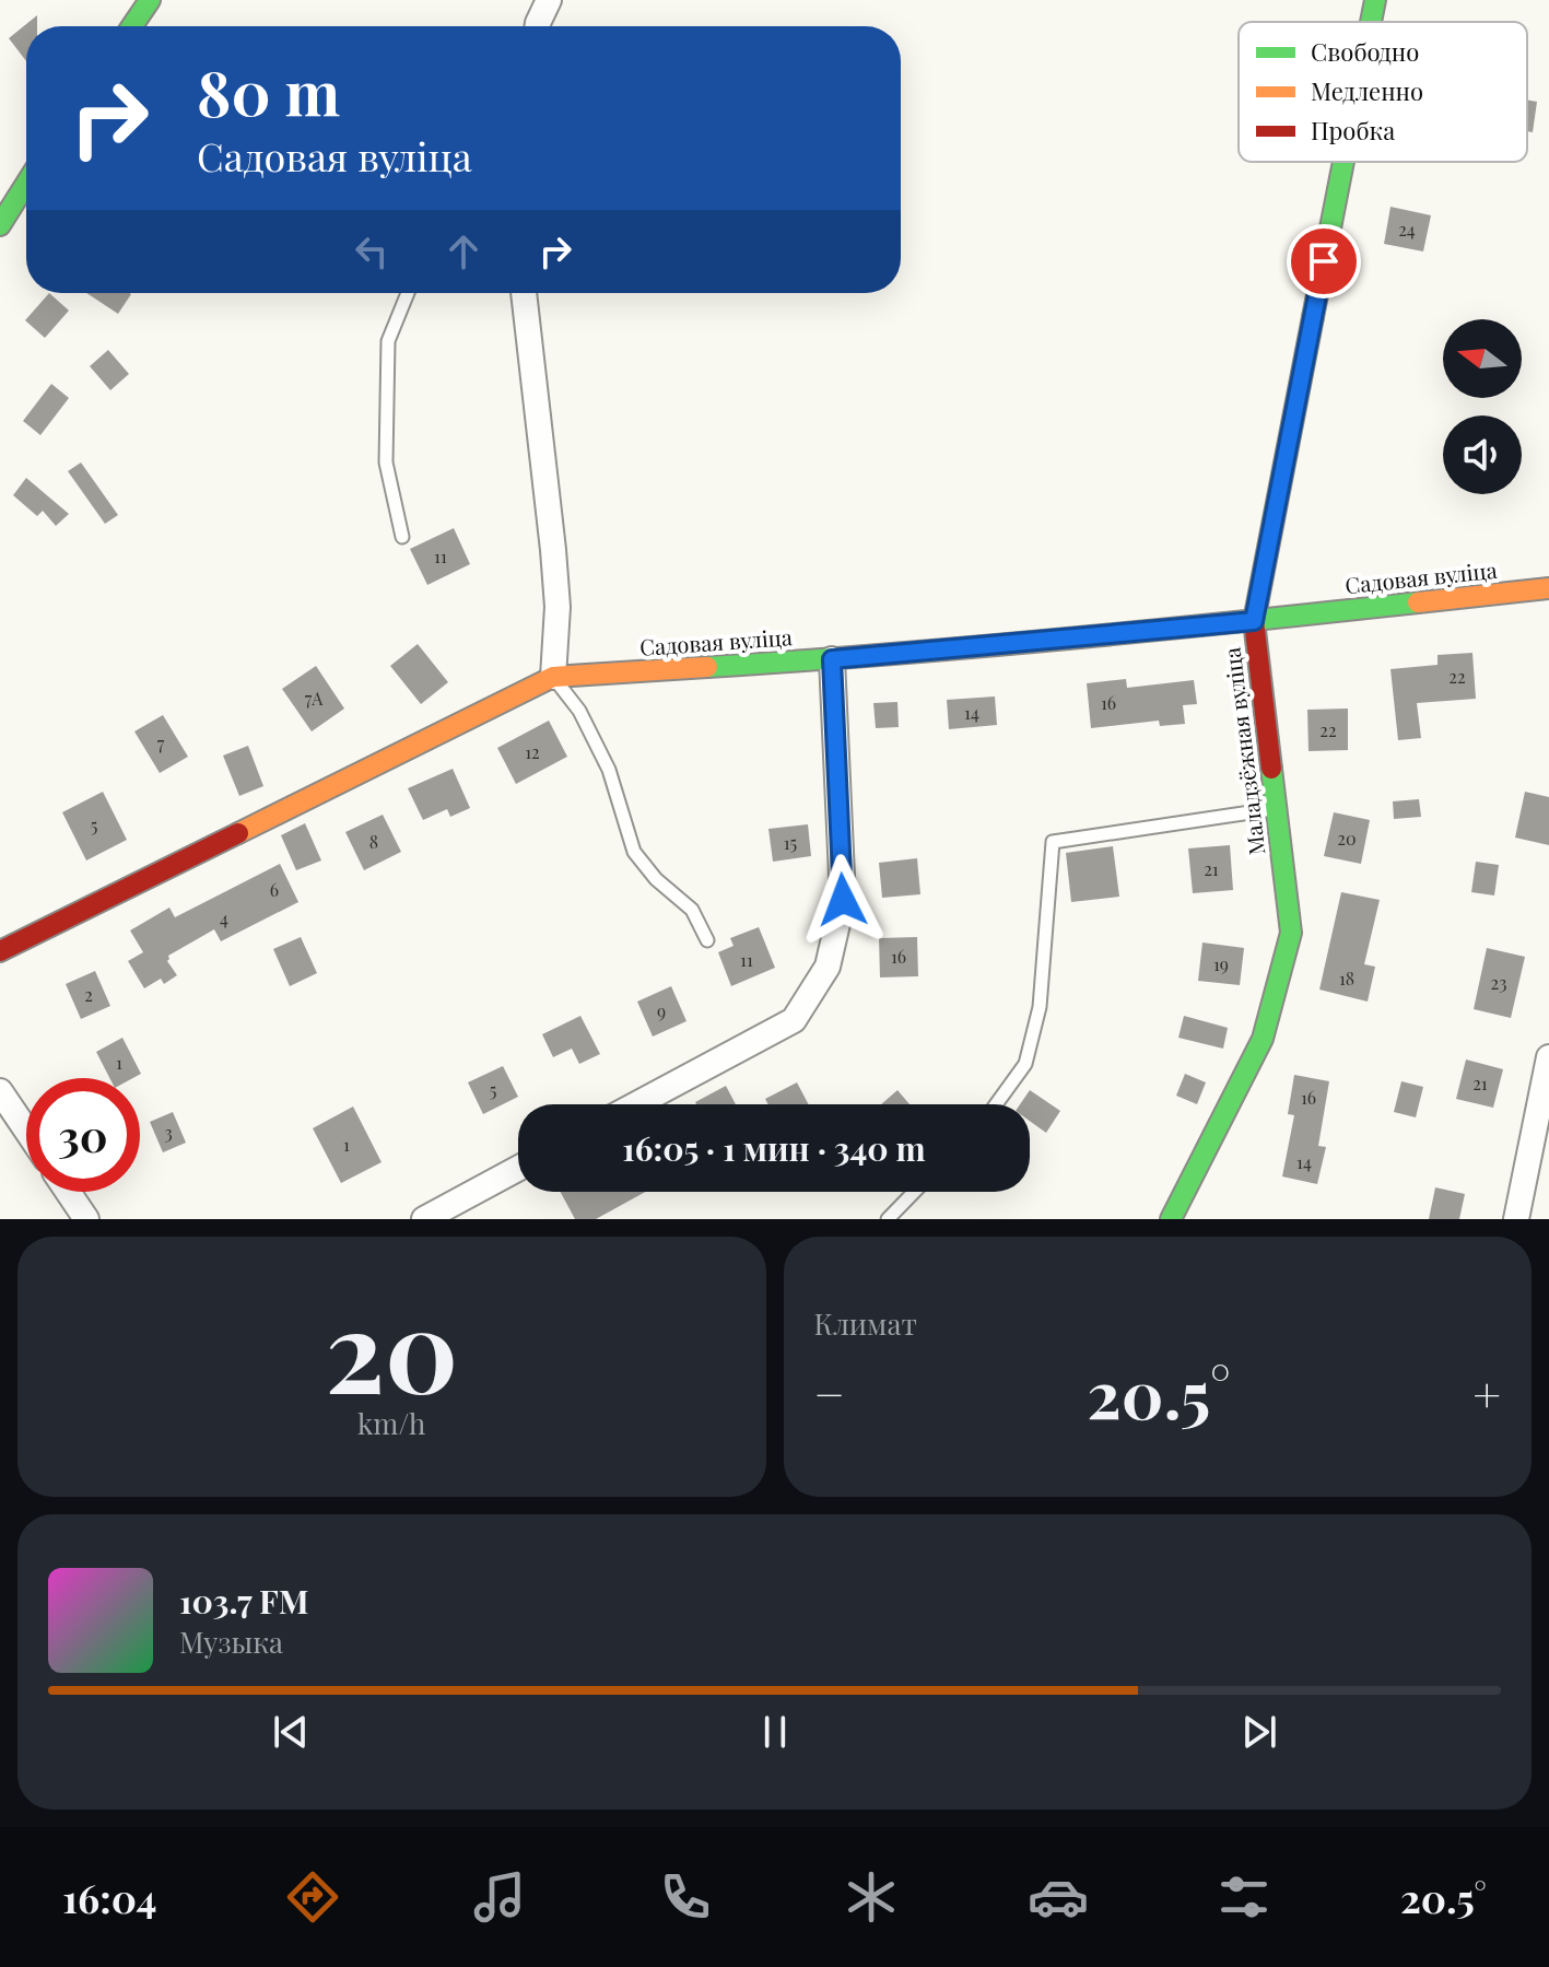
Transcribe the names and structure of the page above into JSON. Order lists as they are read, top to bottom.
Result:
{
  "streets": {
    "street": ["Садовая вуліца", "Маладзёжная вуліца"]
  },
  "crossings": [
    ["Садовая вуліца", "Маладзёжная вуліца"]
  ],
  "house_numbers": [
    "24",
    "11",
    "22",
    "7А",
    "16",
    "14",
    "22",
    "7",
    "12",
    "5",
    "20",
    "8",
    "15",
    "21",
    "6",
    "4",
    "16",
    "11",
    "19",
    "18",
    "23",
    "2",
    "9",
    "1",
    "21",
    "5",
    "16",
    "3",
    "1",
    "14"
  ],
  "legend": ["Свободно", "Медленно", "Пробка"],
  "north": "left",
  "page": {
    "turn": ["80 m", "Садовая вуліца"],
    "limit": "30",
    "trip": "16:05 · 1 мин · 340 m",
    "tile": [
      ["20", "km/h"],
      "Климат"
    ],
    "heat": ["−", "20.5°", "+"],
    "song": ["103.7 FM", "Музыка"],
    "tabs": ["16:04", "20.5°"]
  }
}
